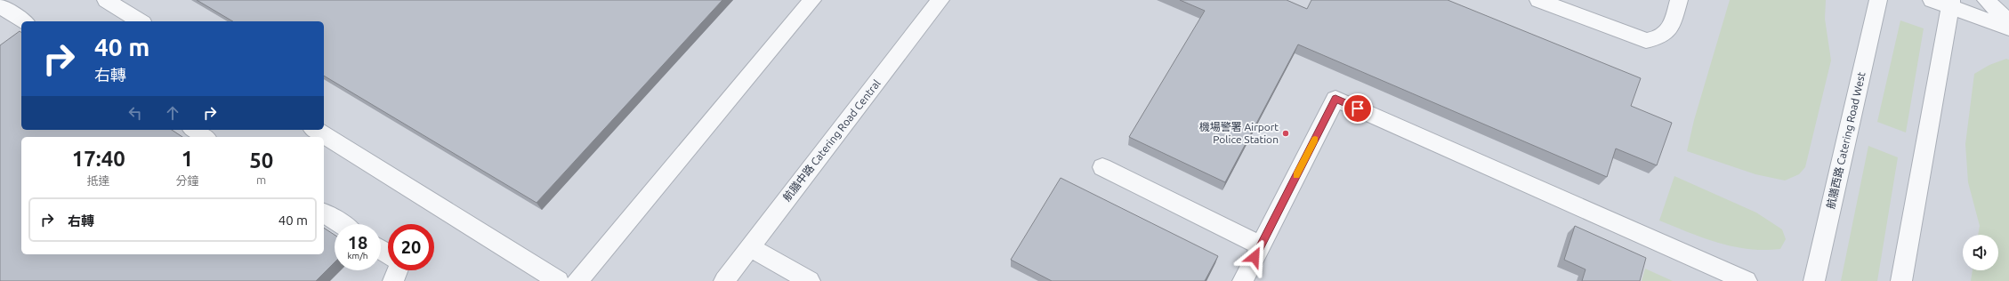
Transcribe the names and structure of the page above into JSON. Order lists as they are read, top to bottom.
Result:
{
  "streets": {
    "street": ["航膳中路 Catering Road Central", "航膳西路 Catering Road West"]
  },
  "places": ["機場警署 Airport Police Station"],
  "page": {
    "turn": ["40 m", "右轉"],
    "eta": [
      "17:40",
      "抵達",
      "1",
      "分鐘",
      "50",
      "m"
    ],
    "list": [
      {
        "name": "右轉",
        "value": "40 m"
      }
    ],
    "speed": "18 km/h",
    "limit": "20"
  }
}
